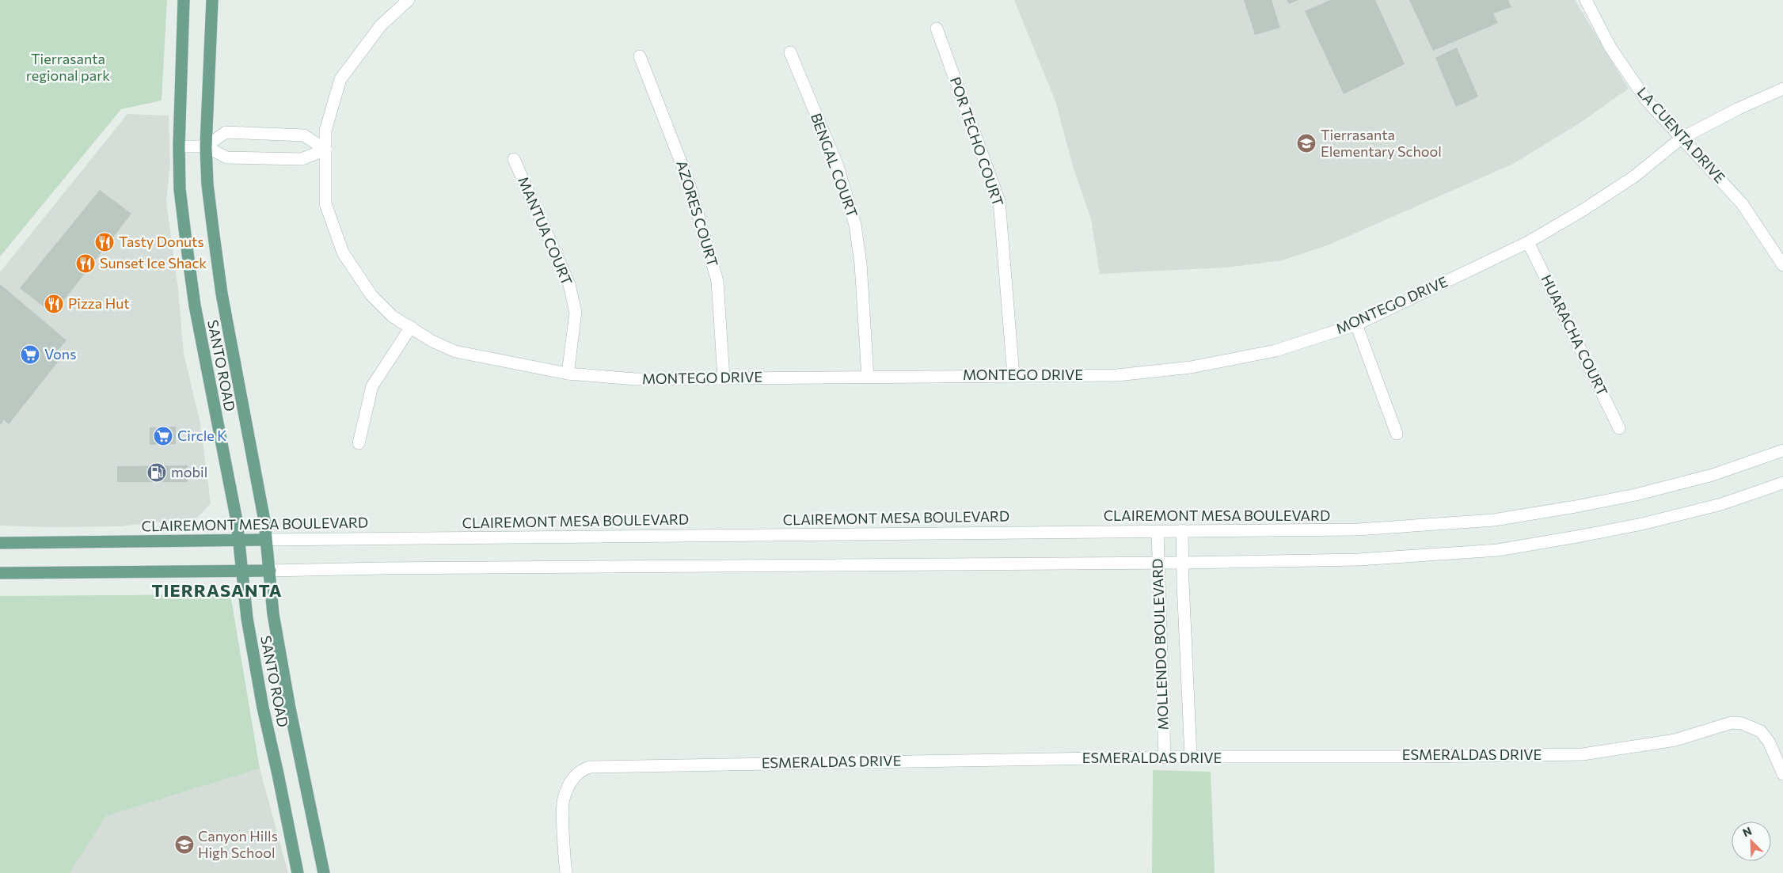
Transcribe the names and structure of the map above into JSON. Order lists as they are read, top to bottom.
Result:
{
  "streets": {
    "main road": ["SANTO ROAD", "CLAIREMONT MESA BOULEVARD"],
    "street": [
      "LA CUENTA DRIVE",
      "POR TECHO COURT",
      "BENGAL COURT",
      "AZORES COURT",
      "MANTUA COURT",
      "MONTEGO DRIVE",
      "HUARACHA COURT",
      "MOLLENDO BOULEVARD",
      "ESMERALDAS DRIVE"
    ]
  },
  "crossings": [
    ["LA CUENTA DRIVE", "MONTEGO DRIVE"],
    ["POR TECHO COURT", "MONTEGO DRIVE"],
    ["BENGAL COURT", "MONTEGO DRIVE"],
    ["AZORES COURT", "MONTEGO DRIVE"],
    ["MANTUA COURT", "MONTEGO DRIVE"],
    ["MONTEGO DRIVE", "HUARACHA COURT"],
    ["SANTO ROAD", "CLAIREMONT MESA BOULEVARD"],
    ["CLAIREMONT MESA BOULEVARD", "MOLLENDO BOULEVARD"],
    ["MOLLENDO BOULEVARD", "ESMERALDAS DRIVE"]
  ],
  "districts": ["TIERRASANTA"],
  "parks": ["Tierrasanta regional park"],
  "places": {
    "school or university": ["Tierrasanta Elementary School", "Canyon Hills High School"],
    "restaurant": ["Tasty Donuts", "Sunset Ice Shack", "Pizza Hut"],
    "supermarket": ["Vons", "Circle K"],
    "fuel station": ["mobil"]
  },
  "north": "top left"
}
